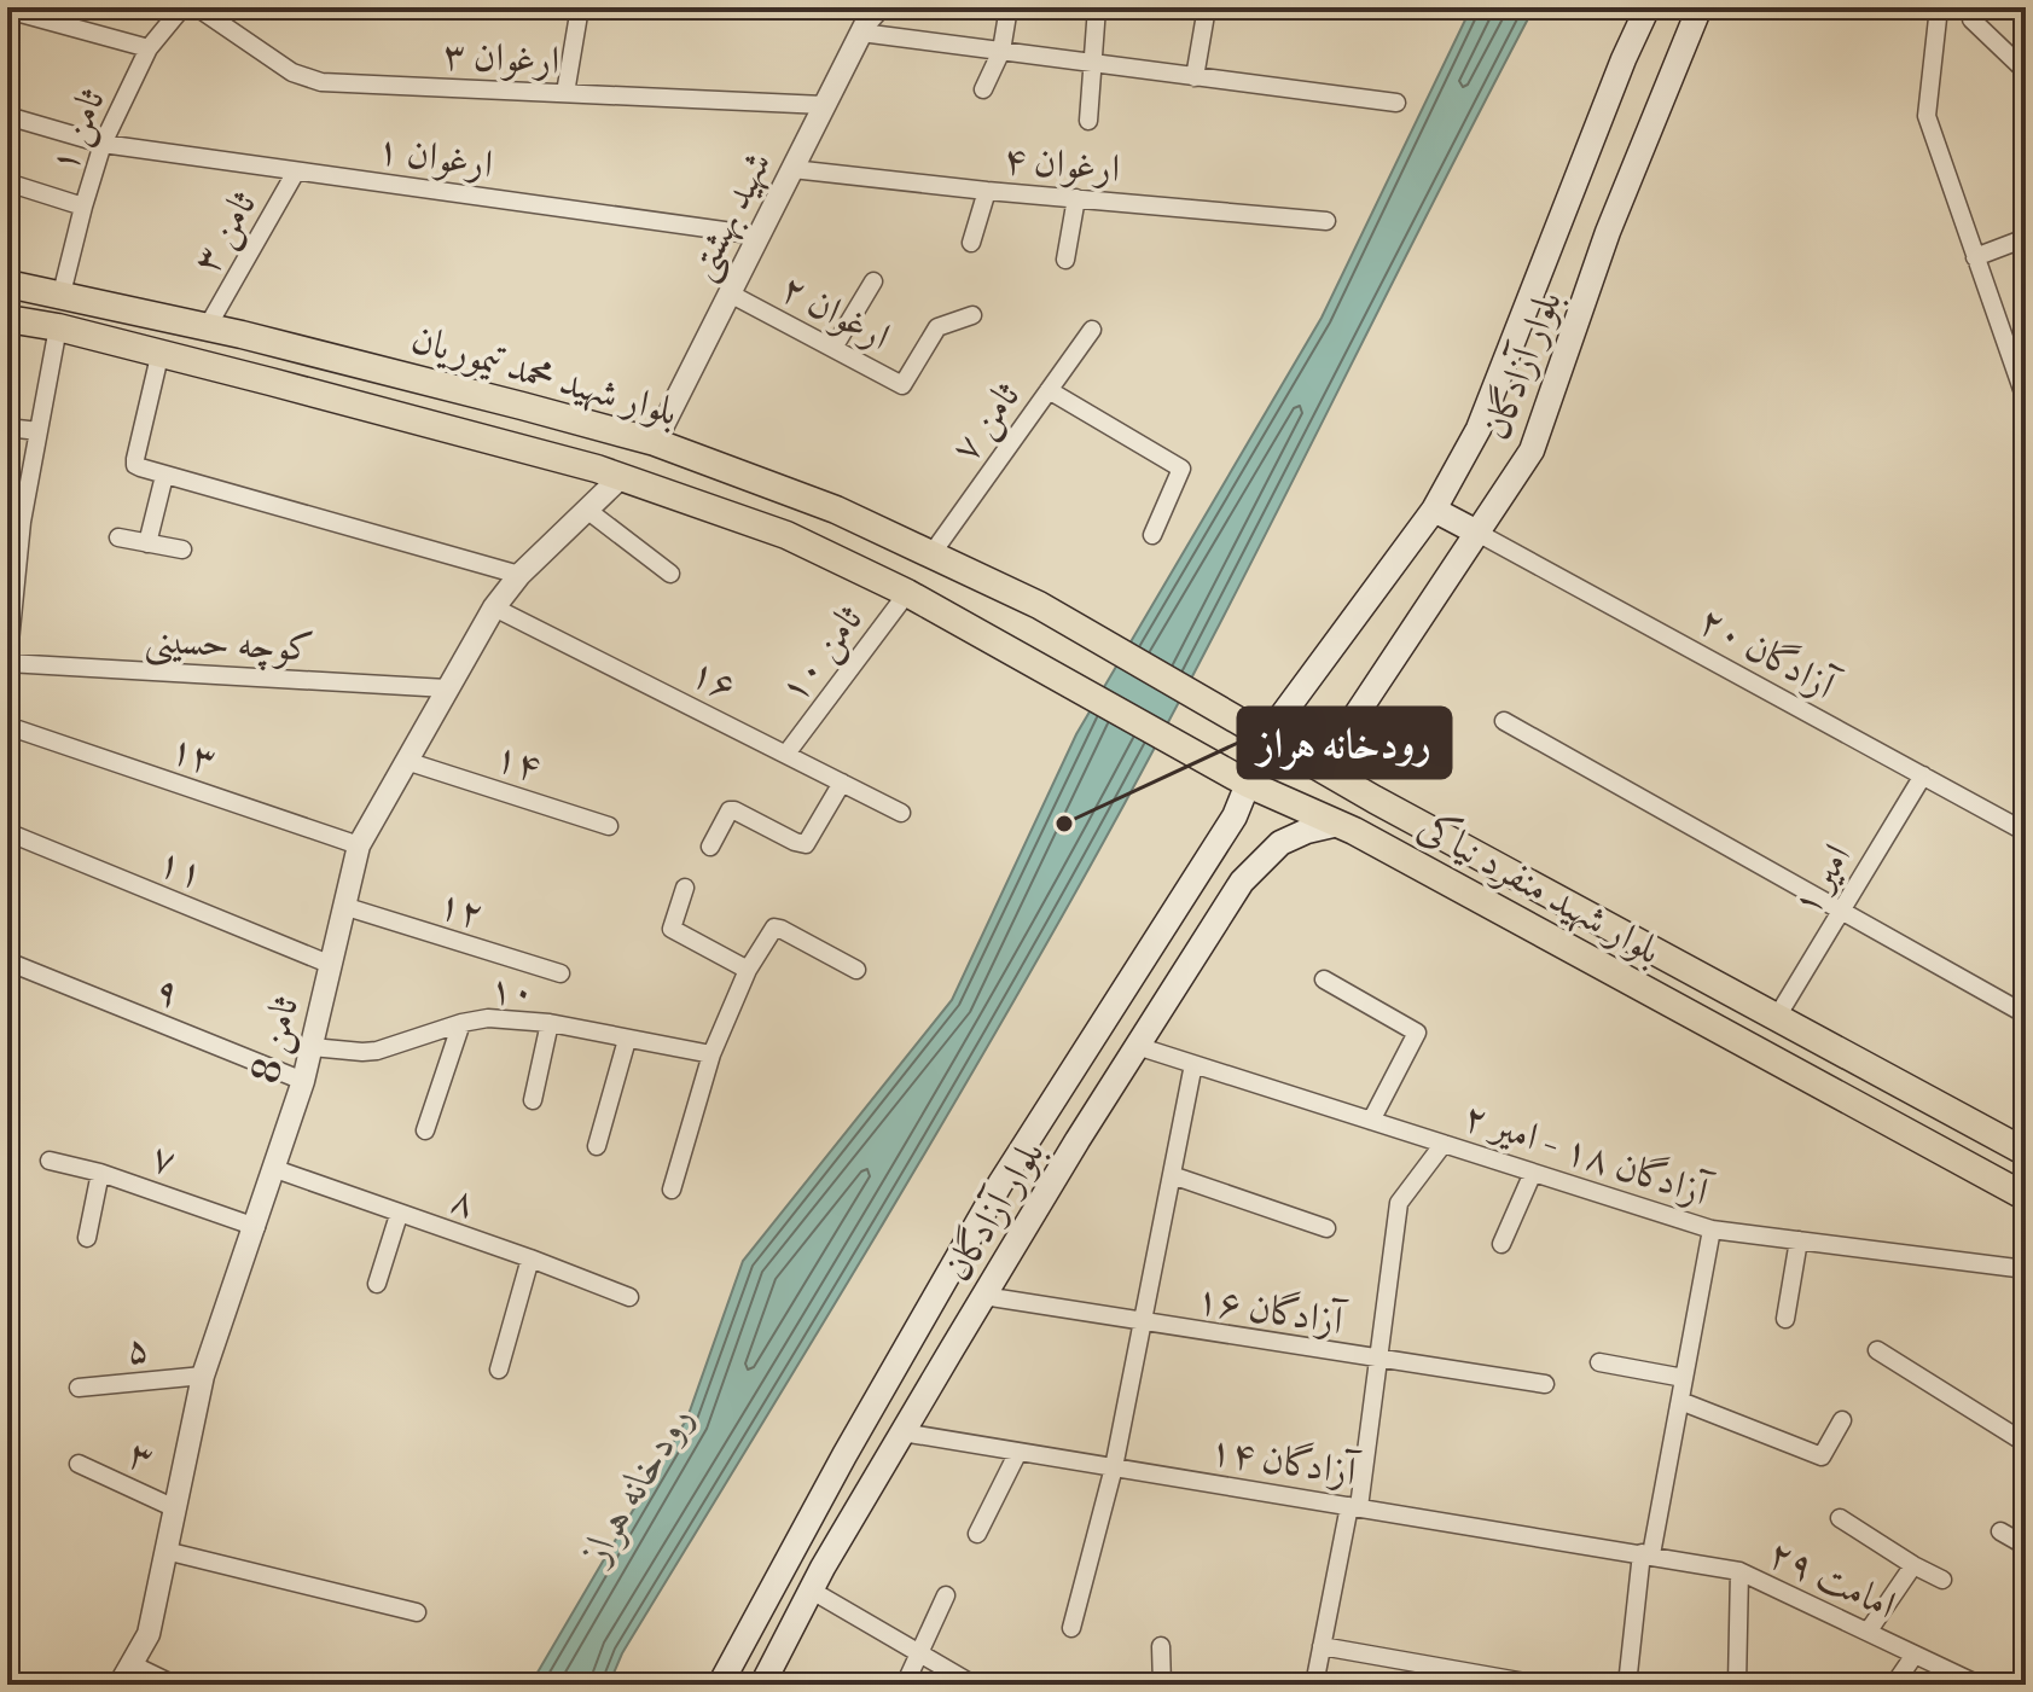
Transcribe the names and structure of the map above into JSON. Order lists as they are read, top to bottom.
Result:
{
  "streets": {
    "main road": ["بلوار آزادگان", "بلوار شهید محمد تیموریان", "بلوار شهید منفرد نیاکی"],
    "street": [
      "ارغوان ۳",
      "ثامن ۱",
      "ارغوان ۱",
      "ارغوان ۴",
      "شهید بهشتی",
      "ثامن ۳",
      "ارغوان ۲",
      "ثامن ۷",
      "کوچه حسینی",
      "آزادگان ۲۰",
      "ثامن ۱۰",
      "۱۶",
      "۱۳",
      "۱۴",
      "۱۱",
      "امیر ۱",
      "۱۲",
      "۱۰",
      "۹",
      "ثامن 8",
      "آزادگان ۱۸ - امیر ۲",
      "۷",
      "۸",
      "آزادگان ۱۶",
      "۵",
      "۳",
      "آزادگان ۱۴",
      "امامت ۲۹"
    ]
  },
  "crossings": [
    ["ارغوان ۳", "شهید بهشتی"],
    ["ثامن ۱", "ارغوان ۱"],
    ["ثامن ۱", "بلوار شهید محمد تیموریان"],
    ["ارغوان ۱", "شهید بهشتی"],
    ["ارغوان ۱", "ثامن ۳"],
    ["ارغوان ۴", "شهید بهشتی"],
    ["شهید بهشتی", "ارغوان ۲"],
    ["شهید بهشتی", "بلوار شهید محمد تیموریان"],
    ["ثامن ۳", "بلوار شهید محمد تیموریان"],
    ["بلوار آزادگان", "آزادگان ۲۰"],
    ["بلوار آزادگان", "بلوار شهید منفرد نیاکی"],
    ["بلوار آزادگان", "آزادگان ۱۸ - امیر ۲"],
    ["بلوار آزادگان", "آزادگان ۱۶"],
    ["بلوار آزادگان", "آزادگان ۱۴"],
    ["بلوار شهید محمد تیموریان", "ثامن ۷"],
    ["بلوار شهید محمد تیموریان", "ثامن ۱۰"],
    ["بلوار شهید محمد تیموریان", "بلوار شهید منفرد نیاکی"],
    ["بلوار شهید محمد تیموریان", "ثامن 8"],
    ["کوچه حسینی", "ثامن 8"],
    ["آزادگان ۲۰", "امیر ۱"],
    ["ثامن ۱۰", "۱۶"],
    ["۱۶", "ثامن 8"],
    ["۱۳", "ثامن 8"],
    ["۱۴", "ثامن 8"],
    ["۱۱", "ثامن 8"],
    ["امیر ۱", "بلوار شهید منفرد نیاکی"],
    ["۱۲", "ثامن 8"],
    ["۱۰", "ثامن 8"],
    ["۹", "ثامن 8"],
    ["ثامن 8", "۷"],
    ["ثامن 8", "۸"],
    ["ثامن 8", "۵"],
    ["ثامن 8", "۳"],
    ["آزادگان ۱۴", "امامت ۲۹"]
  ],
  "water": ["رودخانه هراز"],
  "places": ["رودخانه هراز"]
}
